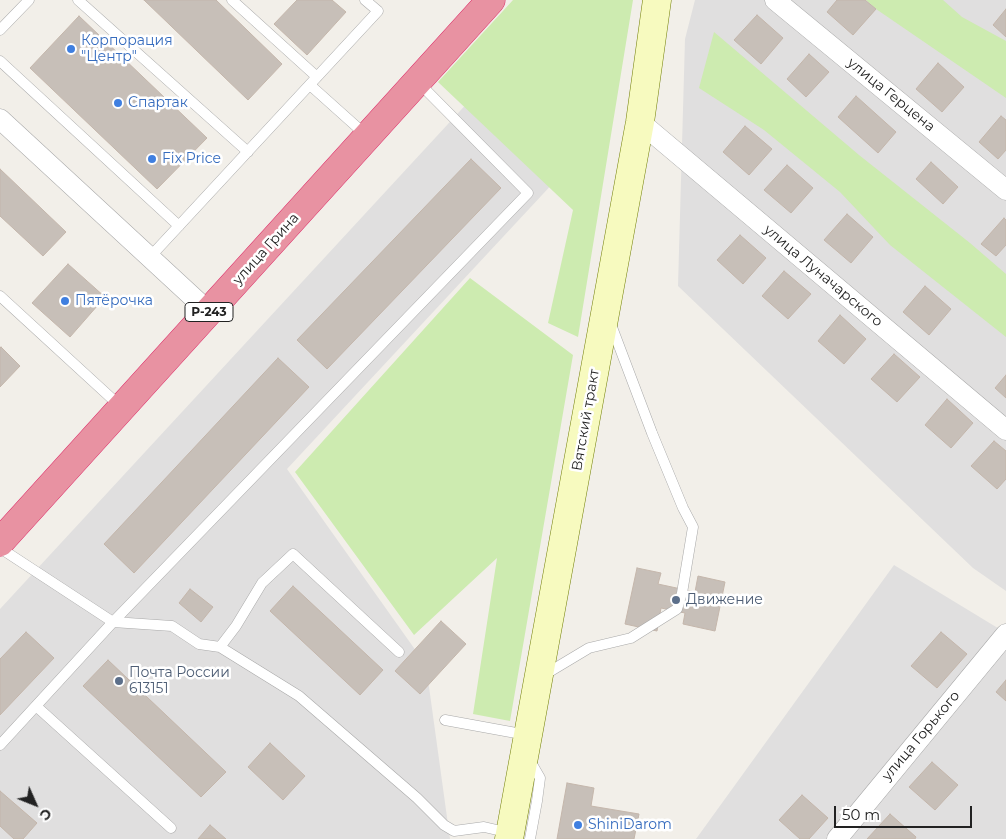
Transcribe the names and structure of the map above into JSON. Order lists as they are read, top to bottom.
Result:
{
  "streets": {
    "highway": ["улица Грина", "Р-243"],
    "main road": ["Вятский тракт"],
    "street": ["улица Герцена", "улица Луначарского", "улица Горького"]
  },
  "crossings": [
    ["улица Луначарского", "Вятский тракт"]
  ],
  "places": [
    "Корпорация \"Центр\"",
    "Спартак",
    "Fix Price",
    "Пятёрочка",
    "Движение",
    "Почта России 613151",
    "ShiniDarom"
  ],
  "scale_bar": "50 m",
  "north": "bottom right"
}
